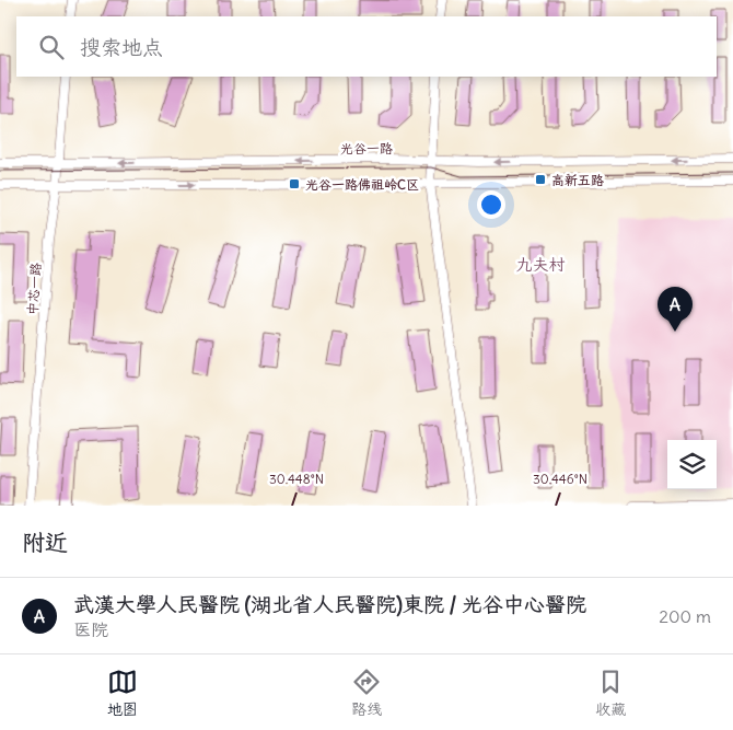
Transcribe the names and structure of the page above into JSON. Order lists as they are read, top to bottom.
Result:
{
  "streets": {
    "main road": ["光谷一路", "中芯一路"]
  },
  "crossings": [
    ["光谷一路", "中芯一路"]
  ],
  "districts": ["九夫村"],
  "places": {
    "transit": ["高新五路", "光谷一路佛祖岭C区"]
  },
  "page": {
    "search": "搜索地点",
    "pins": "A",
    "heading": "附近",
    "list": [
      {
        "mark": "A",
        "name": "武漢大學人民醫院 (湖北省人民醫院)東院 / 光谷中心醫院",
        "note": "医院",
        "value": "200 m"
      }
    ],
    "nav": ["地图", "路线", "收藏"]
  },
  "coordinates": ["30.448°N", "30.446°N"]
}
